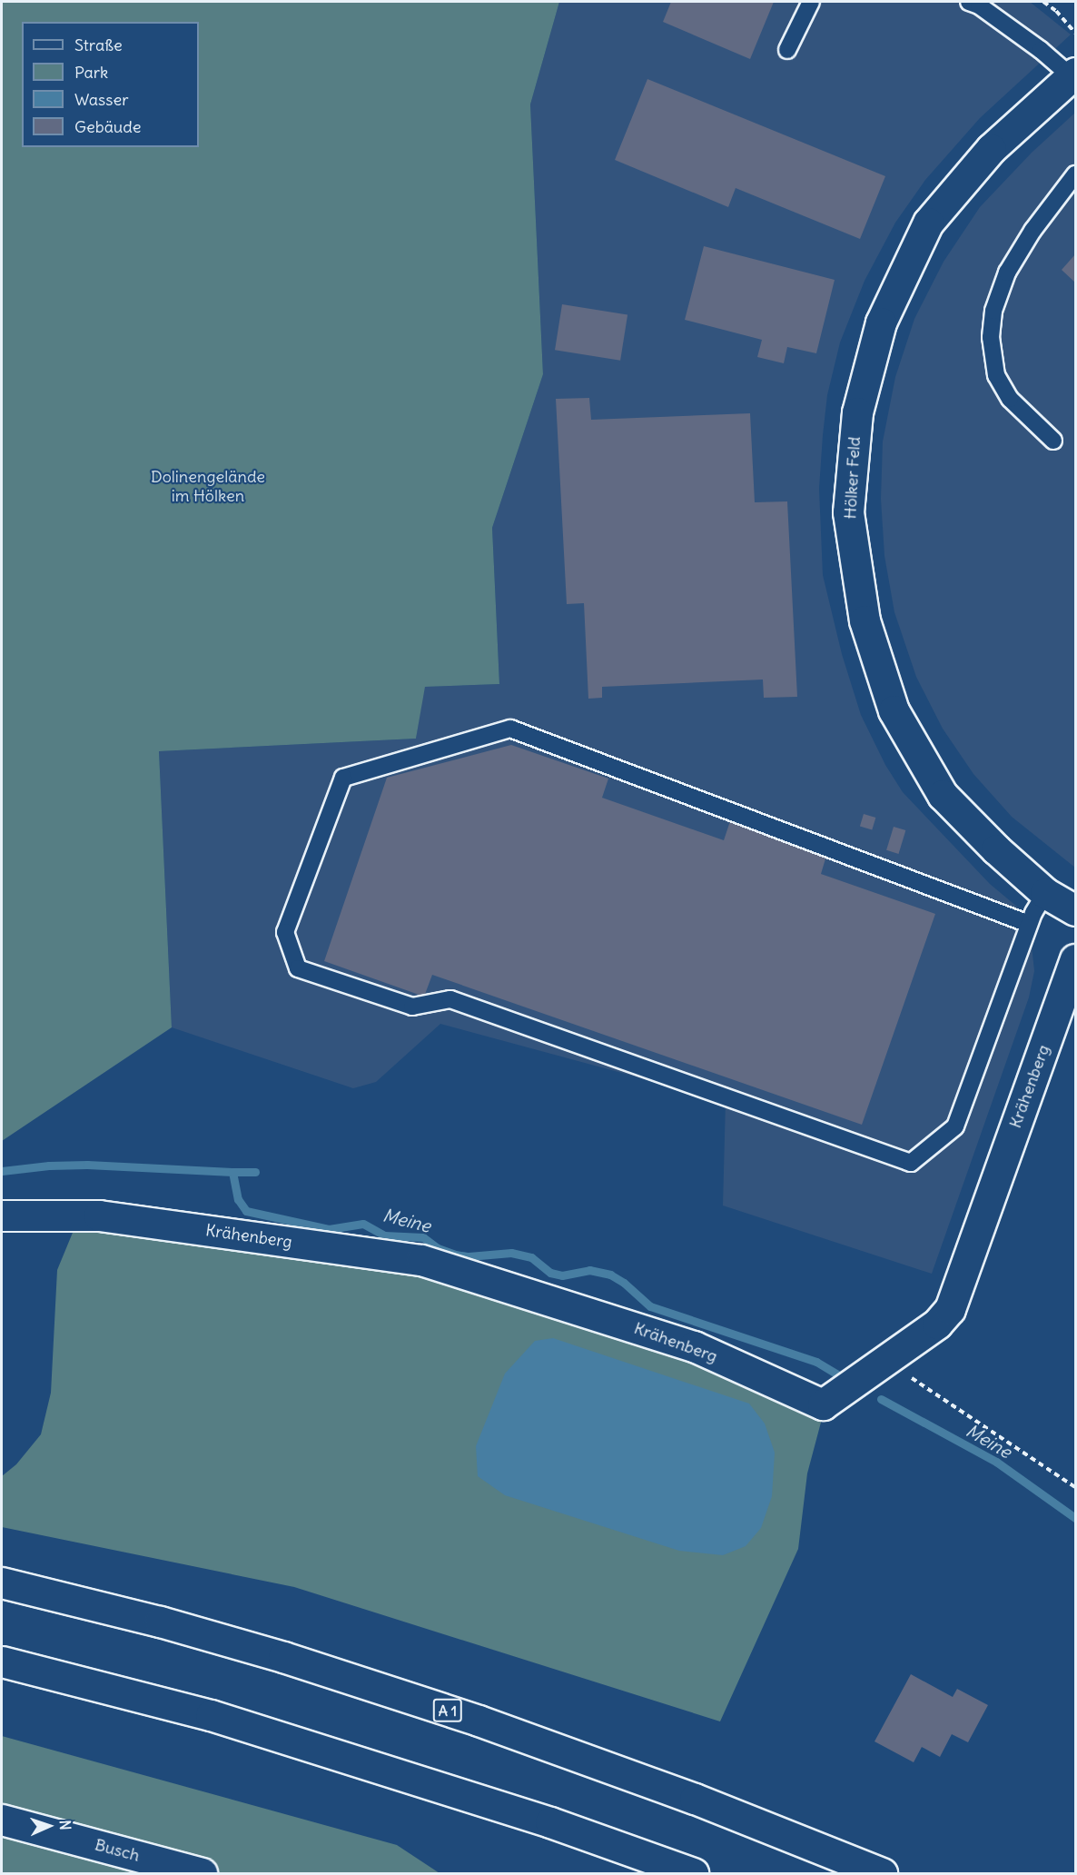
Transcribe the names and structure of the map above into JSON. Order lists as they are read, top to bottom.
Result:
{
  "streets": {
    "main road": [
      "Hölker Feld",
      "Krähenberg",
      "A 1",
      "Busch"
    ]
  },
  "water": ["Meine"],
  "parks": ["Dolinengelände im Hölken"],
  "legend": [
    "Straße",
    "Park",
    "Wasser",
    "Gebäude"
  ],
  "north": "right"
}
